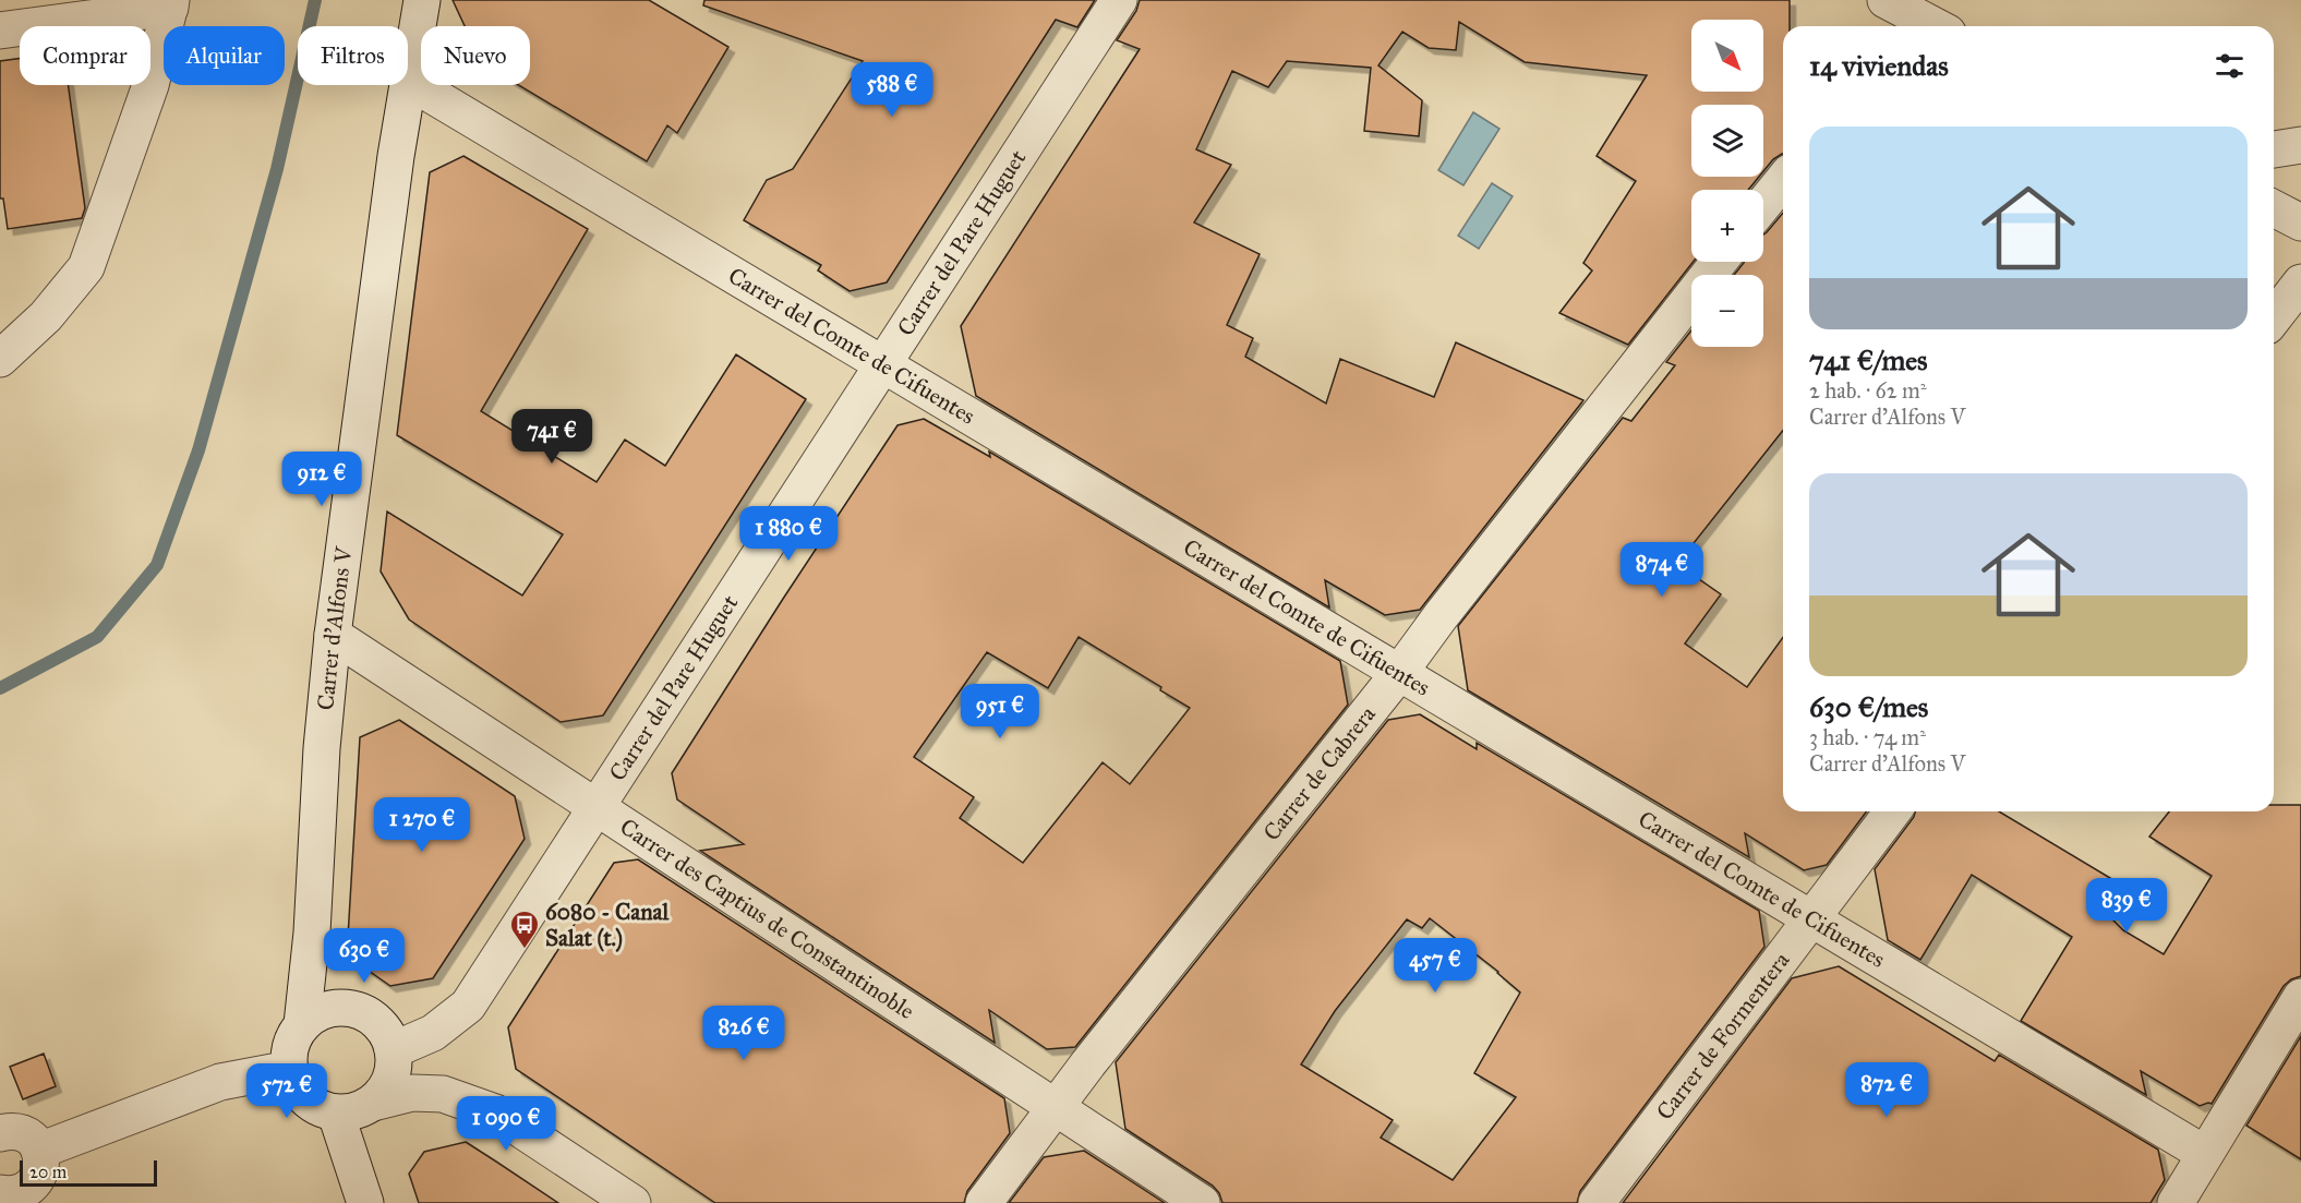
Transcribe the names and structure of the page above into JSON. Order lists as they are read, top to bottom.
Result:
{
  "streets": {
    "street": [
      "Carrer del Pare Huguet",
      "Carrer del Comte de Cifuentes",
      "Carrer d'Alfons V",
      "Carrer de Cabrera",
      "Carrer des Captius de Constantinoble",
      "Carrer de Formentera"
    ]
  },
  "crossings": [
    ["Carrer del Pare Huguet", "Carrer del Comte de Cifuentes"],
    ["Carrer del Pare Huguet", "Carrer d'Alfons V"],
    ["Carrer del Pare Huguet", "Carrer des Captius de Constantinoble"],
    ["Carrer del Comte de Cifuentes", "Carrer d'Alfons V"],
    ["Carrer del Comte de Cifuentes", "Carrer de Cabrera"],
    ["Carrer del Comte de Cifuentes", "Carrer de Formentera"],
    ["Carrer d'Alfons V", "Carrer des Captius de Constantinoble"],
    ["Carrer de Cabrera", "Carrer des Captius de Constantinoble"]
  ],
  "places": {
    "bus stop": ["6080 - Canal Salat (t.)"]
  },
  "scale_bar": "20 m",
  "north": "bottom right",
  "page": {
    "map_buttons": ["+", "−"],
    "chip": [
      "Comprar",
      "Alquilar",
      "Filtros",
      "Nuevo"
    ],
    "heading": "14 viviendas",
    "price": [
      "588 €",
      "741 €",
      "912 €",
      "1 880 €",
      "874 €",
      "951 €",
      "1 270 €",
      "839 €",
      "630 €",
      "457 €",
      "826 €",
      "872 €",
      "572 €",
      "1 090 €"
    ],
    "list": [
      {
        "name": "741 €/mes",
        "note": "2 hab. · 62 m² · Carrer d'Alfons V"
      },
      {
        "name": "630 €/mes",
        "note": "3 hab. · 74 m² · Carrer d'Alfons V"
      }
    ],
    "scale": "20 m"
  }
}
